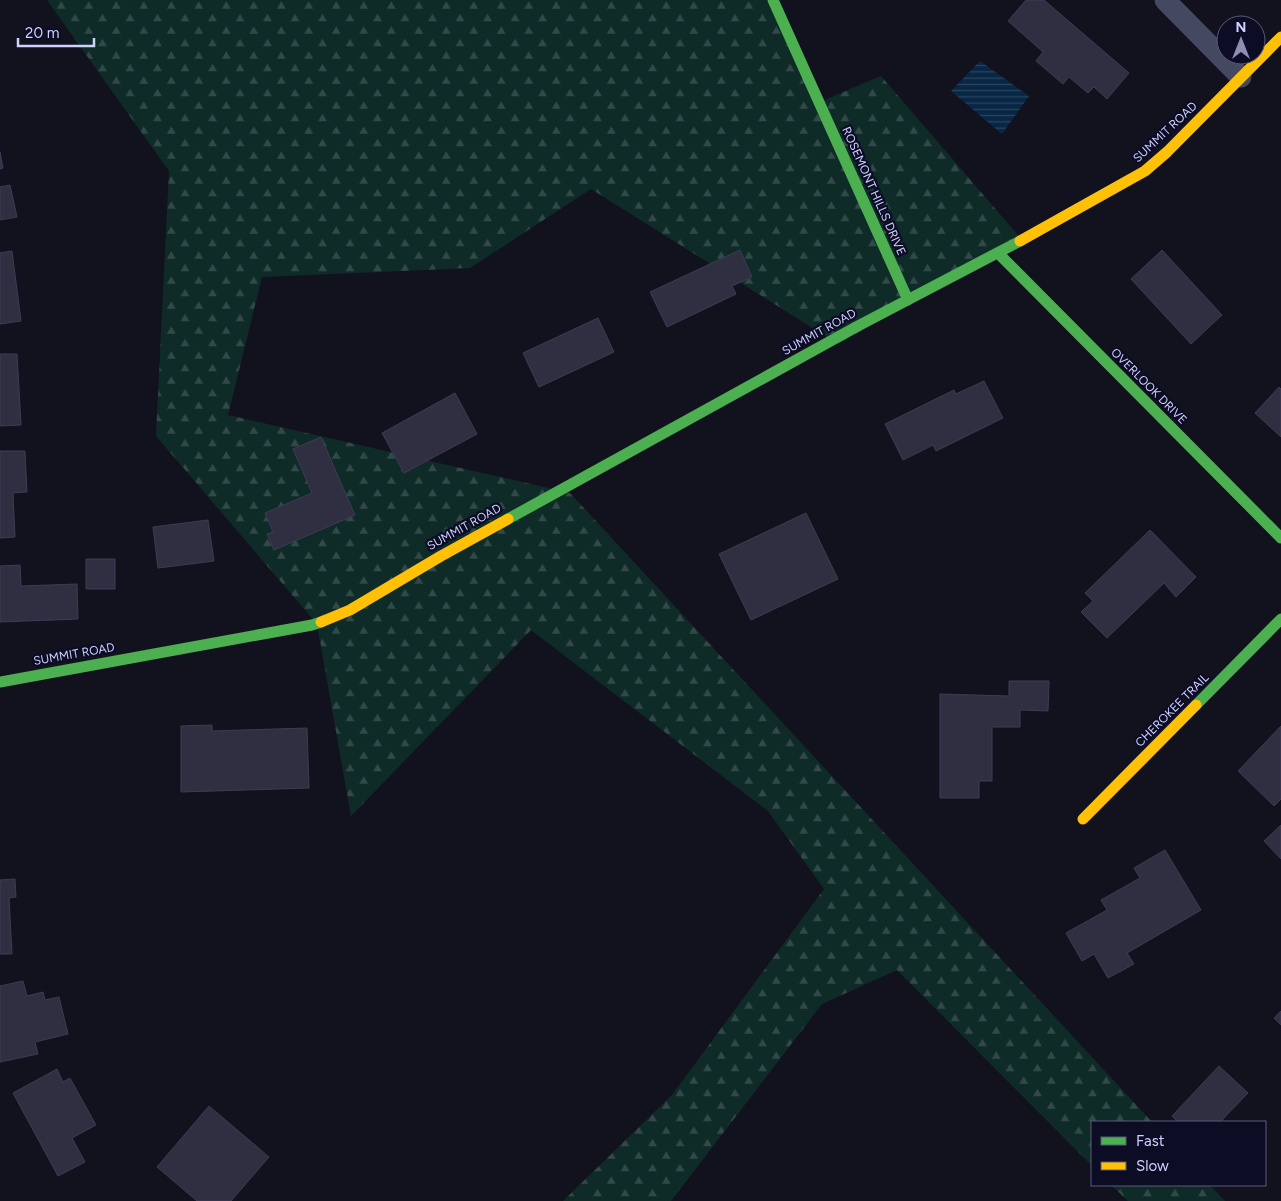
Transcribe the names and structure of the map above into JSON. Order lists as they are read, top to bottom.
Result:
{
  "streets": {
    "street": [
      "SUMMIT ROAD",
      "ROSEMONT HILLS DRIVE",
      "OVERLOOK DRIVE",
      "CHEROKEE TRAIL"
    ]
  },
  "crossings": [
    ["SUMMIT ROAD", "ROSEMONT HILLS DRIVE"],
    ["SUMMIT ROAD", "OVERLOOK DRIVE"]
  ],
  "legend": ["Fast", "Slow"],
  "scale_bar": "20 m",
  "north": "top"
}
